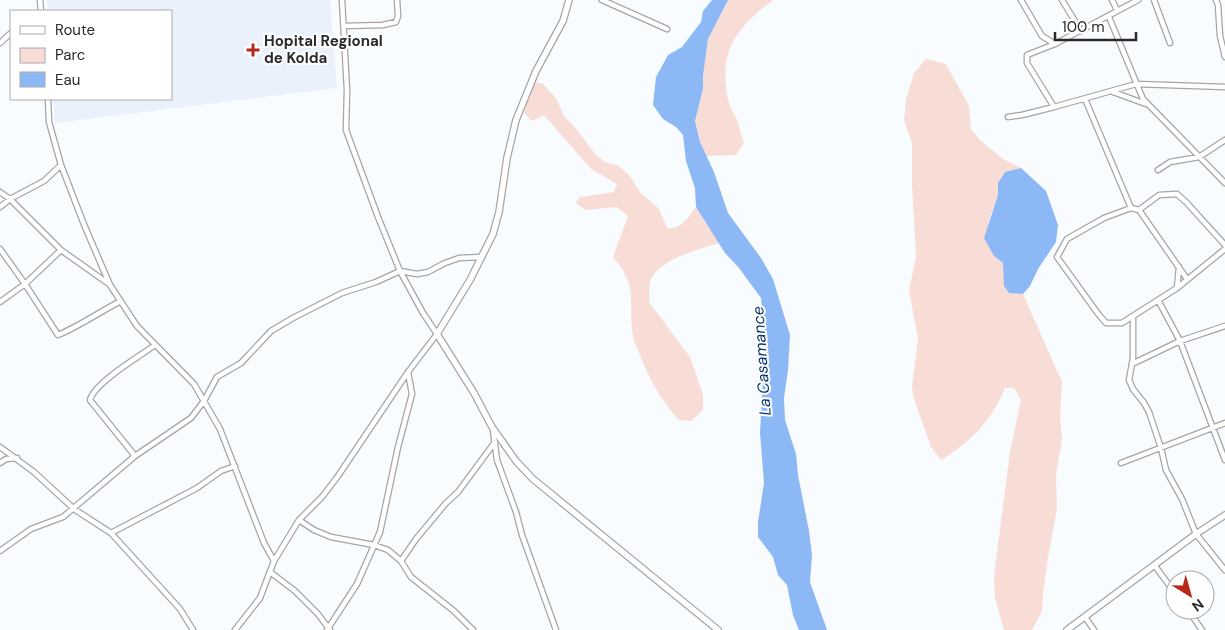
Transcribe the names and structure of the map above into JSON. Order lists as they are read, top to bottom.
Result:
{
  "water": ["La Casamance"],
  "places": {
    "health": ["Hopital Regional de Kolda"]
  },
  "legend": ["Route", "Parc", "Eau"],
  "scale_bar": "100 m",
  "north": "bottom right"
}
